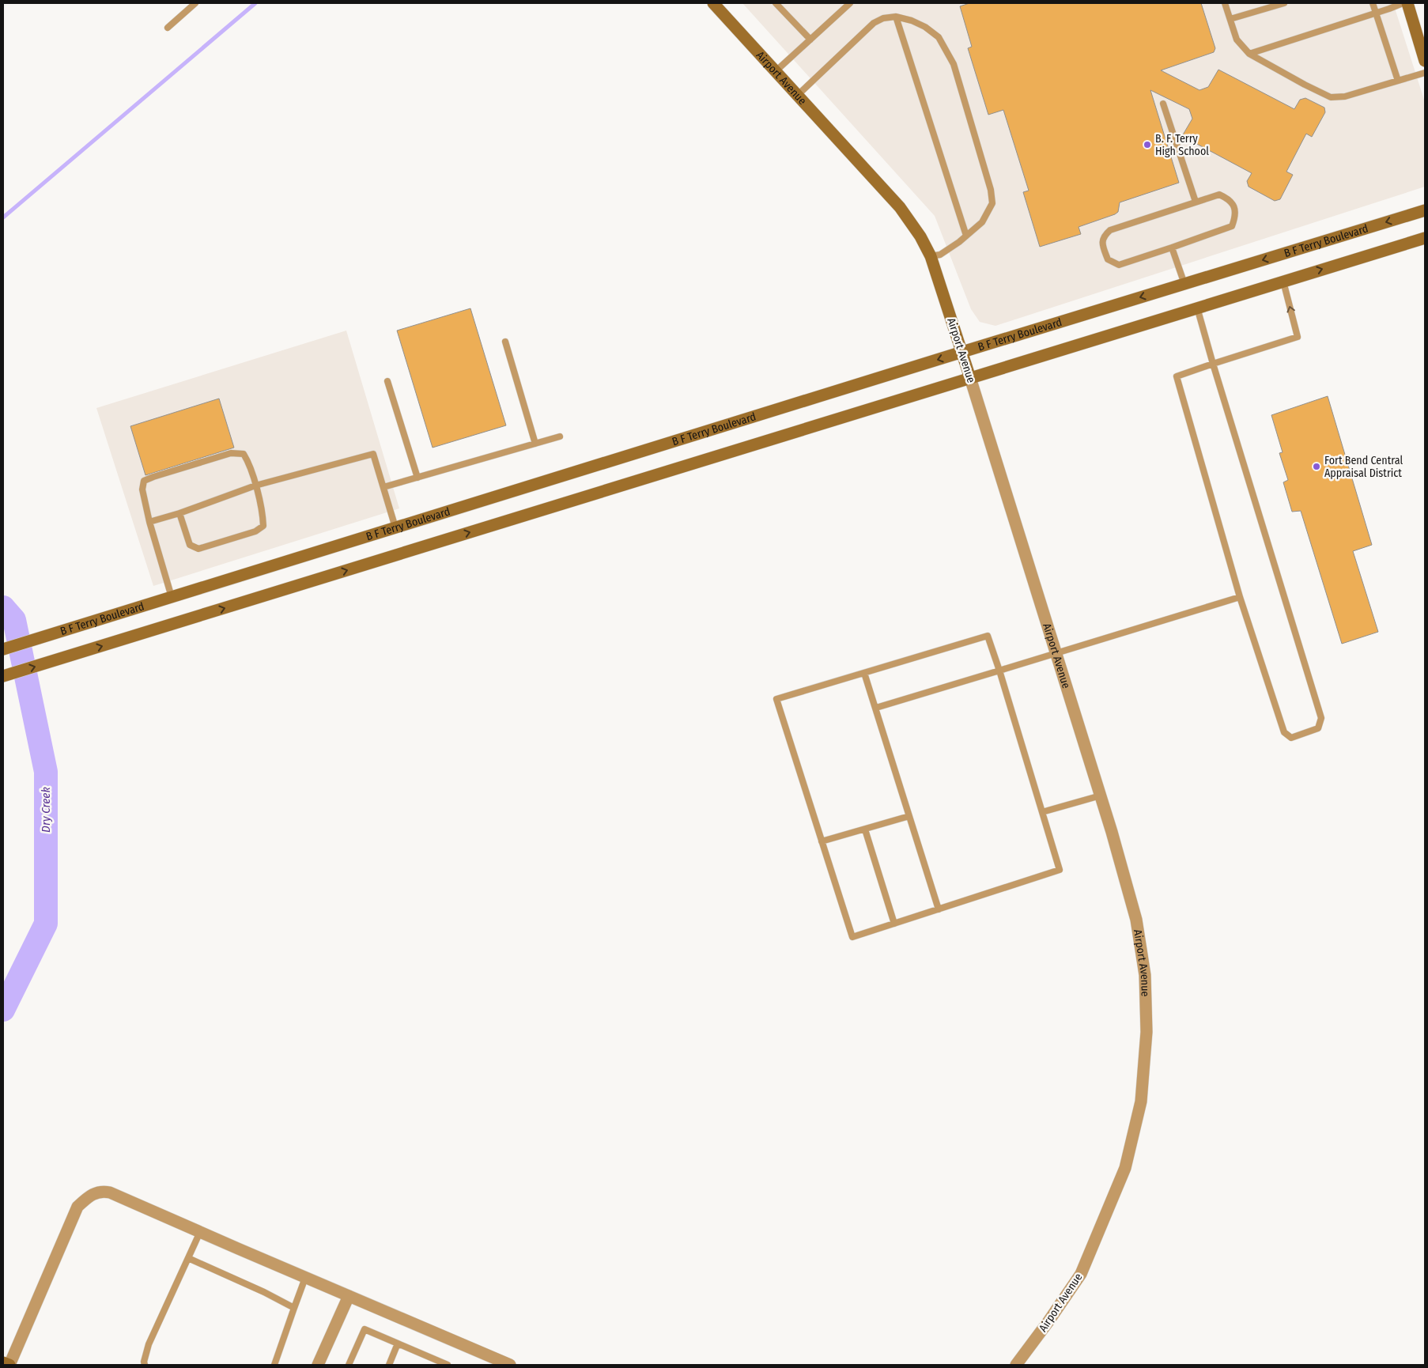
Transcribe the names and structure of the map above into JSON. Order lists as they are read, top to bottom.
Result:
{
  "streets": {
    "main road": ["Airport Avenue", "B F Terry Boulevard"]
  },
  "crossings": [
    ["Airport Avenue", "B F Terry Boulevard"]
  ],
  "water": ["Dry Creek"],
  "places": ["B. F. Terry High School", "Fort Bend Central Appraisal District"]
}
